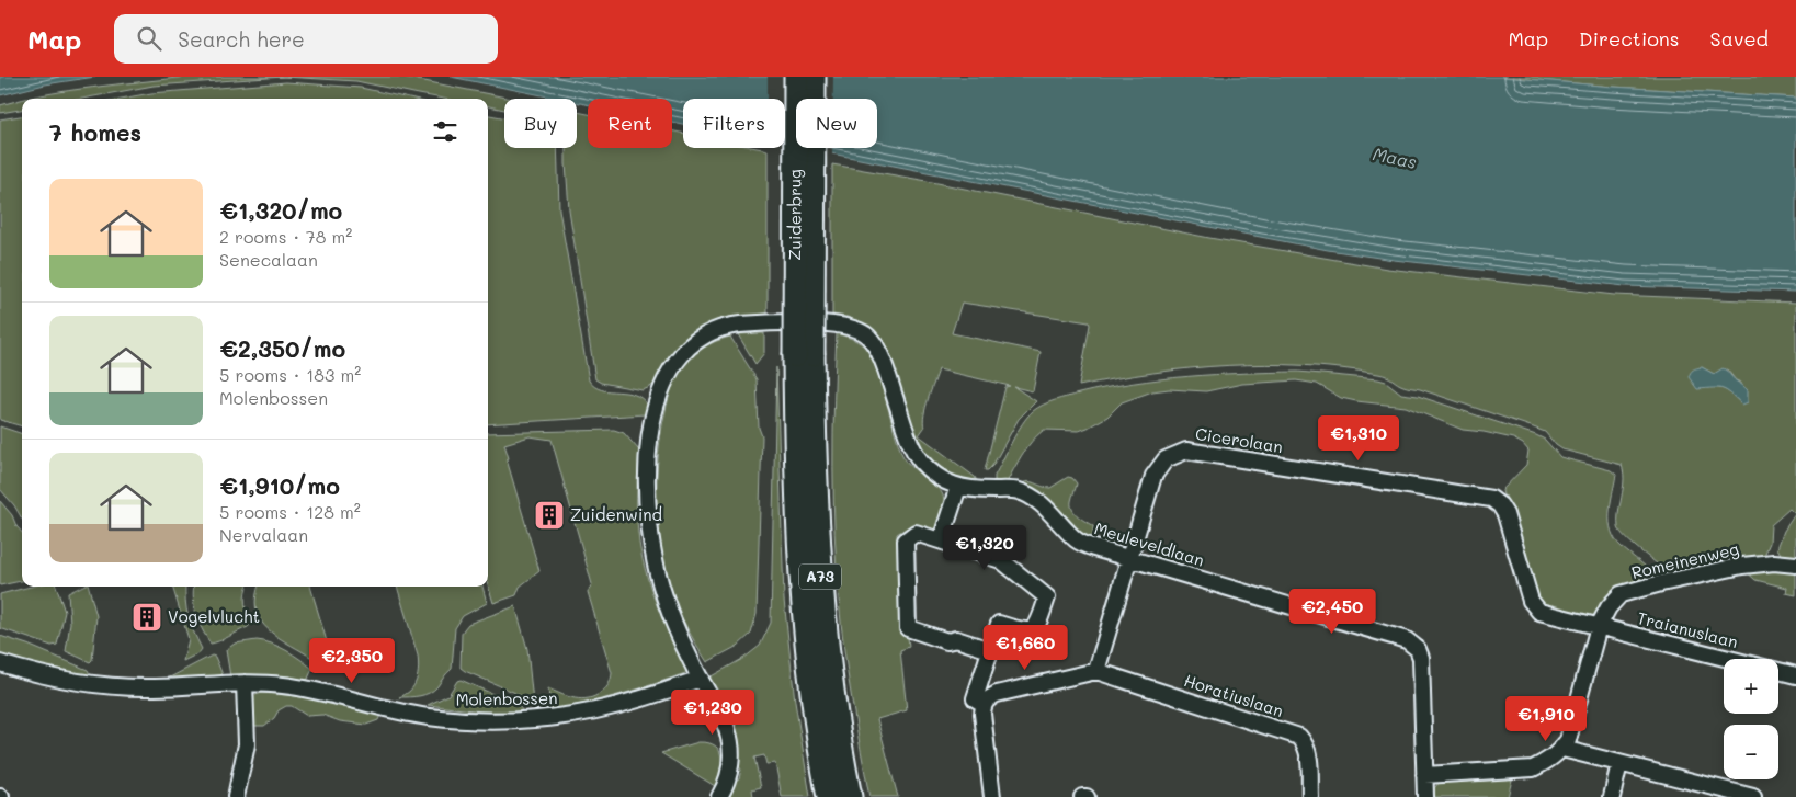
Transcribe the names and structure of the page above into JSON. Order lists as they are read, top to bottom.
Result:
{
  "streets": {
    "highway": ["Zuiderbrug", "A73"],
    "street": [
      "Cicerolaan",
      "Meuleveldlaan",
      "Romeinenweg",
      "Traianuslaan",
      "Horatiuslaan",
      "Molenbossen"
    ]
  },
  "crossings": [
    ["Zuiderbrug", "A73"],
    ["Cicerolaan", "Meuleveldlaan"],
    ["Cicerolaan", "Romeinenweg"],
    ["Cicerolaan", "Traianuslaan"],
    ["Cicerolaan", "Horatiuslaan"],
    ["Meuleveldlaan", "Molenbossen"],
    ["Romeinenweg", "Traianuslaan"]
  ],
  "water": ["Maas"],
  "places": {
    "building": ["Zuidenwind", "Vogelvlucht"]
  },
  "page": {
    "header": "Map",
    "search": "Search here",
    "nav": ["Map", "Directions", "Saved"],
    "chip": [
      "Buy",
      "Rent",
      "Filters",
      "New"
    ],
    "heading": "7 homes",
    "list": [
      {
        "name": "€1,320/mo",
        "note": "2 rooms · 78 m² · Senecalaan"
      },
      {
        "name": "€2,350/mo",
        "note": "5 rooms · 183 m² · Molenbossen"
      },
      {
        "name": "€1,910/mo",
        "note": "5 rooms · 128 m² · Nervalaan"
      }
    ],
    "price": [
      "€1,310",
      "€1,320",
      "€2,450",
      "€1,660",
      "€2,350",
      "€1,230",
      "€1,910"
    ],
    "map_buttons": ["+", "−"]
  }
}
